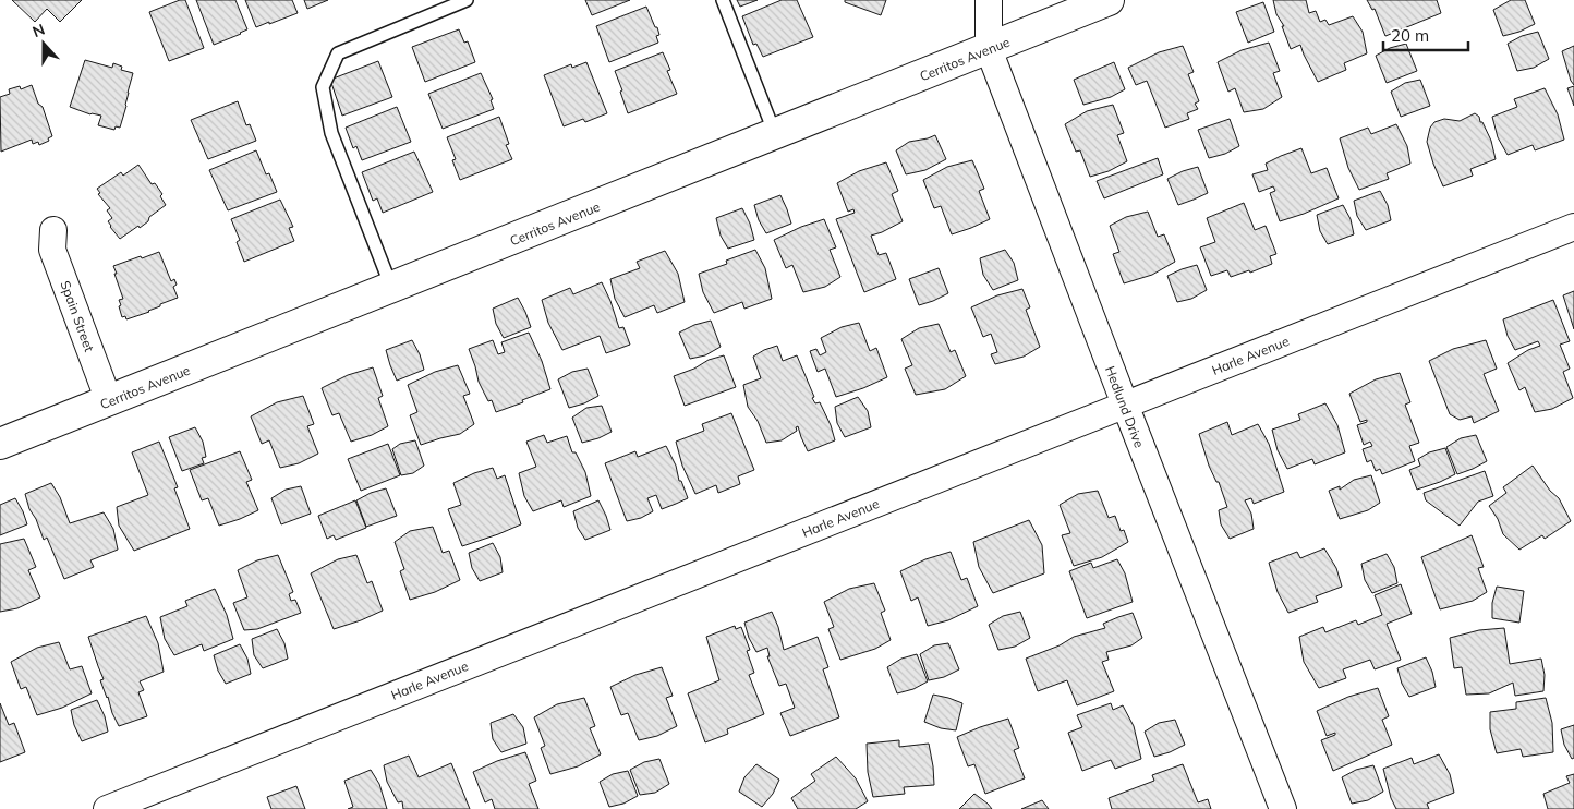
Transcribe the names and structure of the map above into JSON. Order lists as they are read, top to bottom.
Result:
{
  "streets": {
    "street": [
      "Cerritos Avenue",
      "Spain Street",
      "Harle Avenue",
      "Hedlund Drive"
    ]
  },
  "crossings": [
    ["Cerritos Avenue", "Spain Street"],
    ["Cerritos Avenue", "Hedlund Drive"],
    ["Harle Avenue", "Hedlund Drive"]
  ],
  "scale_bar": "20 m",
  "north": "top"
}
